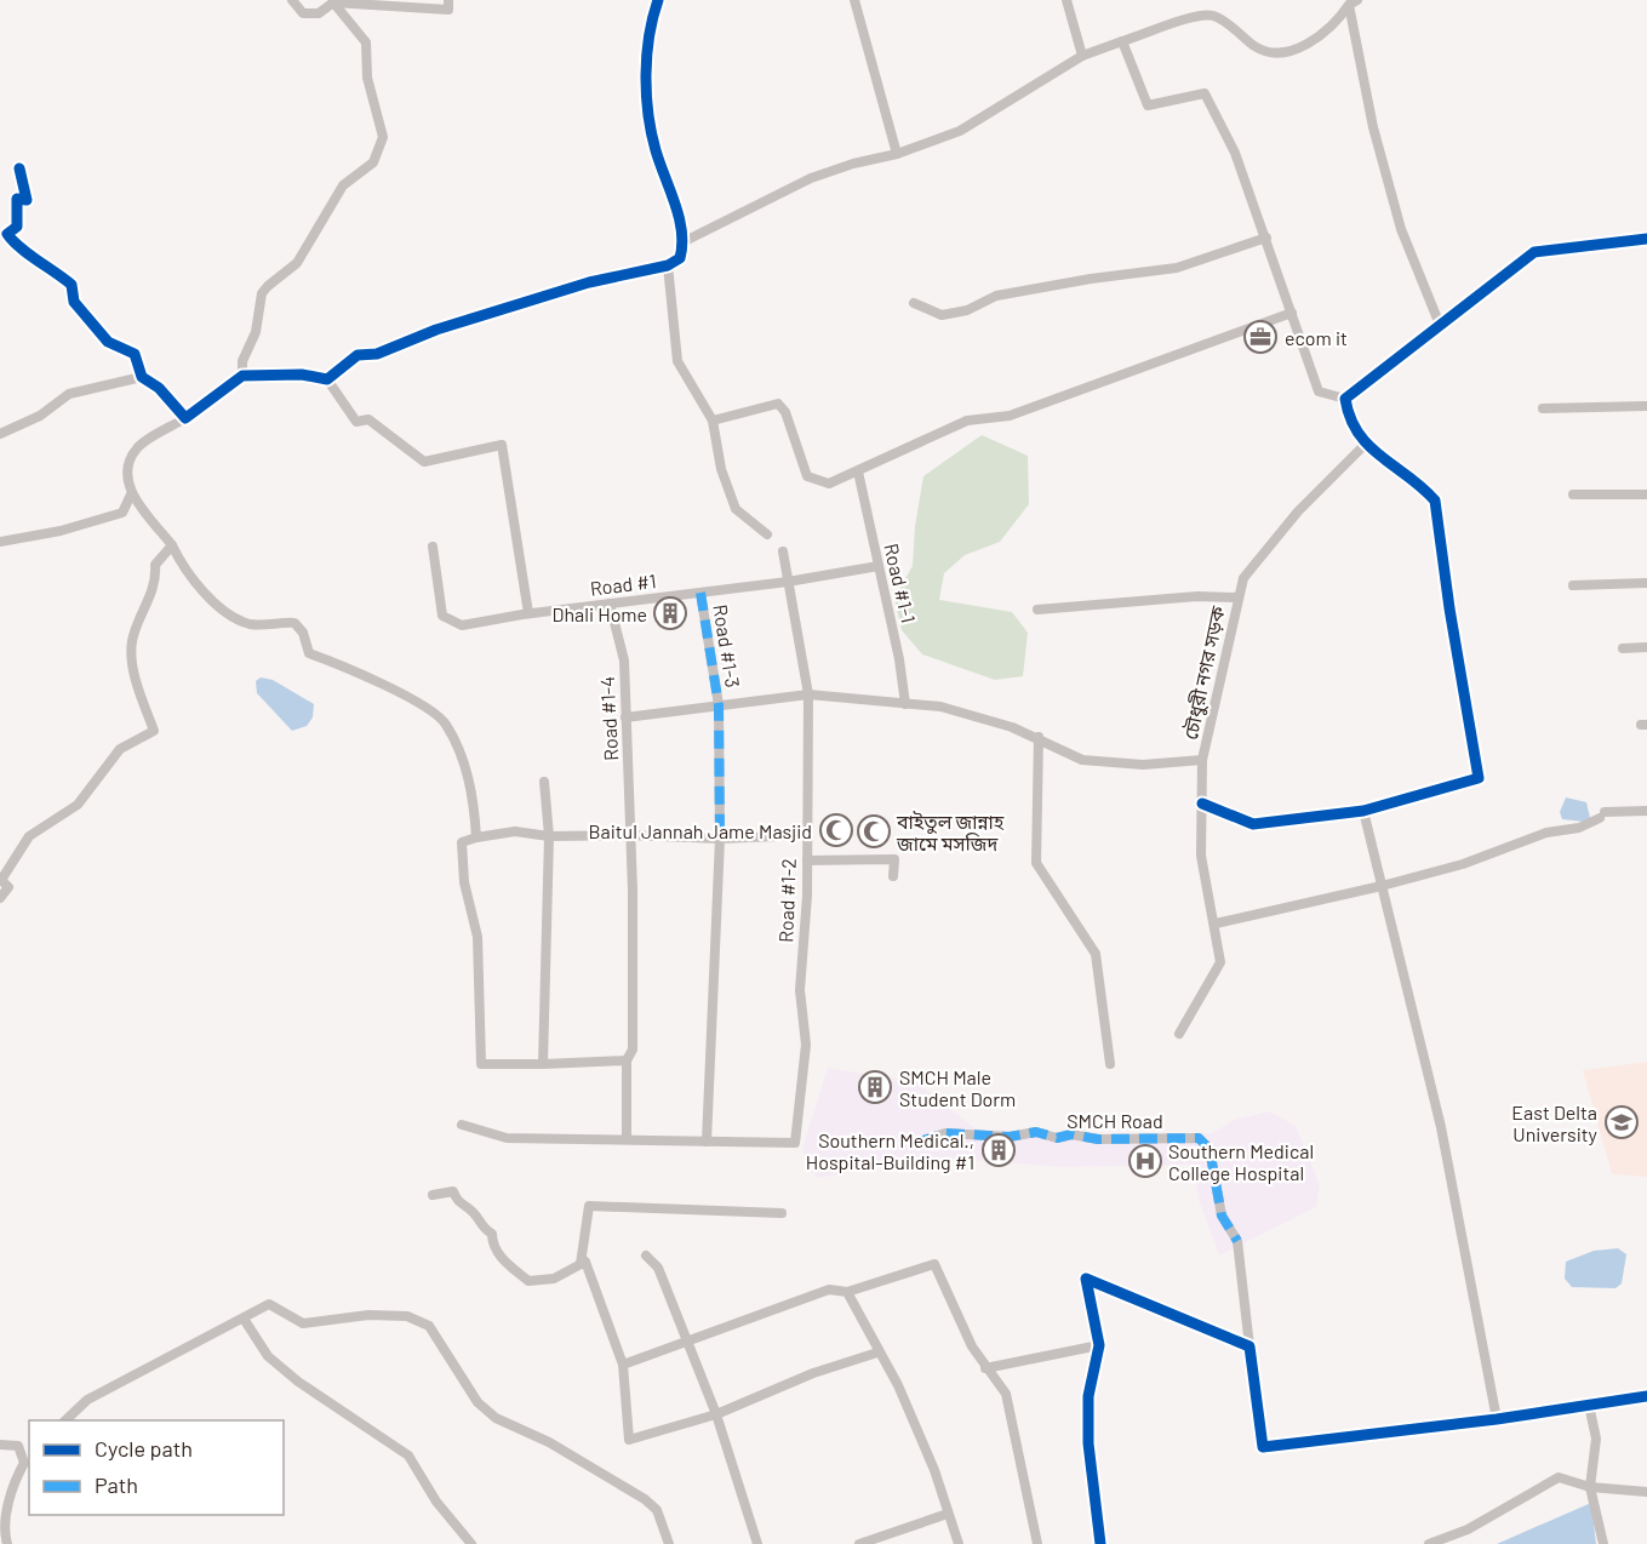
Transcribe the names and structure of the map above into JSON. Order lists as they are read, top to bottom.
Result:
{
  "streets": {
    "street": [
      "Road #1-1",
      "Road #1",
      "Road #1-3",
      "চৌধুরী নগর সড়ক",
      "Road #1-4",
      "Road #1-2",
      "SMCH Road"
    ]
  },
  "crossings": [
    ["Road #1-1", "Road #1"],
    ["Road #1-1", "চৌধুরী নগর সড়ক"],
    ["Road #1", "Road #1-3"],
    ["Road #1", "Road #1-4"],
    ["Road #1-3", "চৌধুরী নগর সড়ক"],
    ["Road #1-3", "Road #1-2"],
    ["চৌধুরী নগর সড়ক", "Road #1-4"],
    ["Road #1-4", "Road #1-2"]
  ],
  "places": {
    "office": ["ecom it"],
    "building": ["Dhali Home", "SMCH Male Student Dorm", "Southern Medical., Hospital-Building #1"],
    "mosque": ["Baitul Jannah Jame Masjid", "বাইতুল জান্নাহ জামে মসজিদ"],
    "school or university": ["East Delta University"],
    "hospital": ["Southern Medical College Hospital"]
  },
  "legend": ["Cycle path", "Path"]
}
